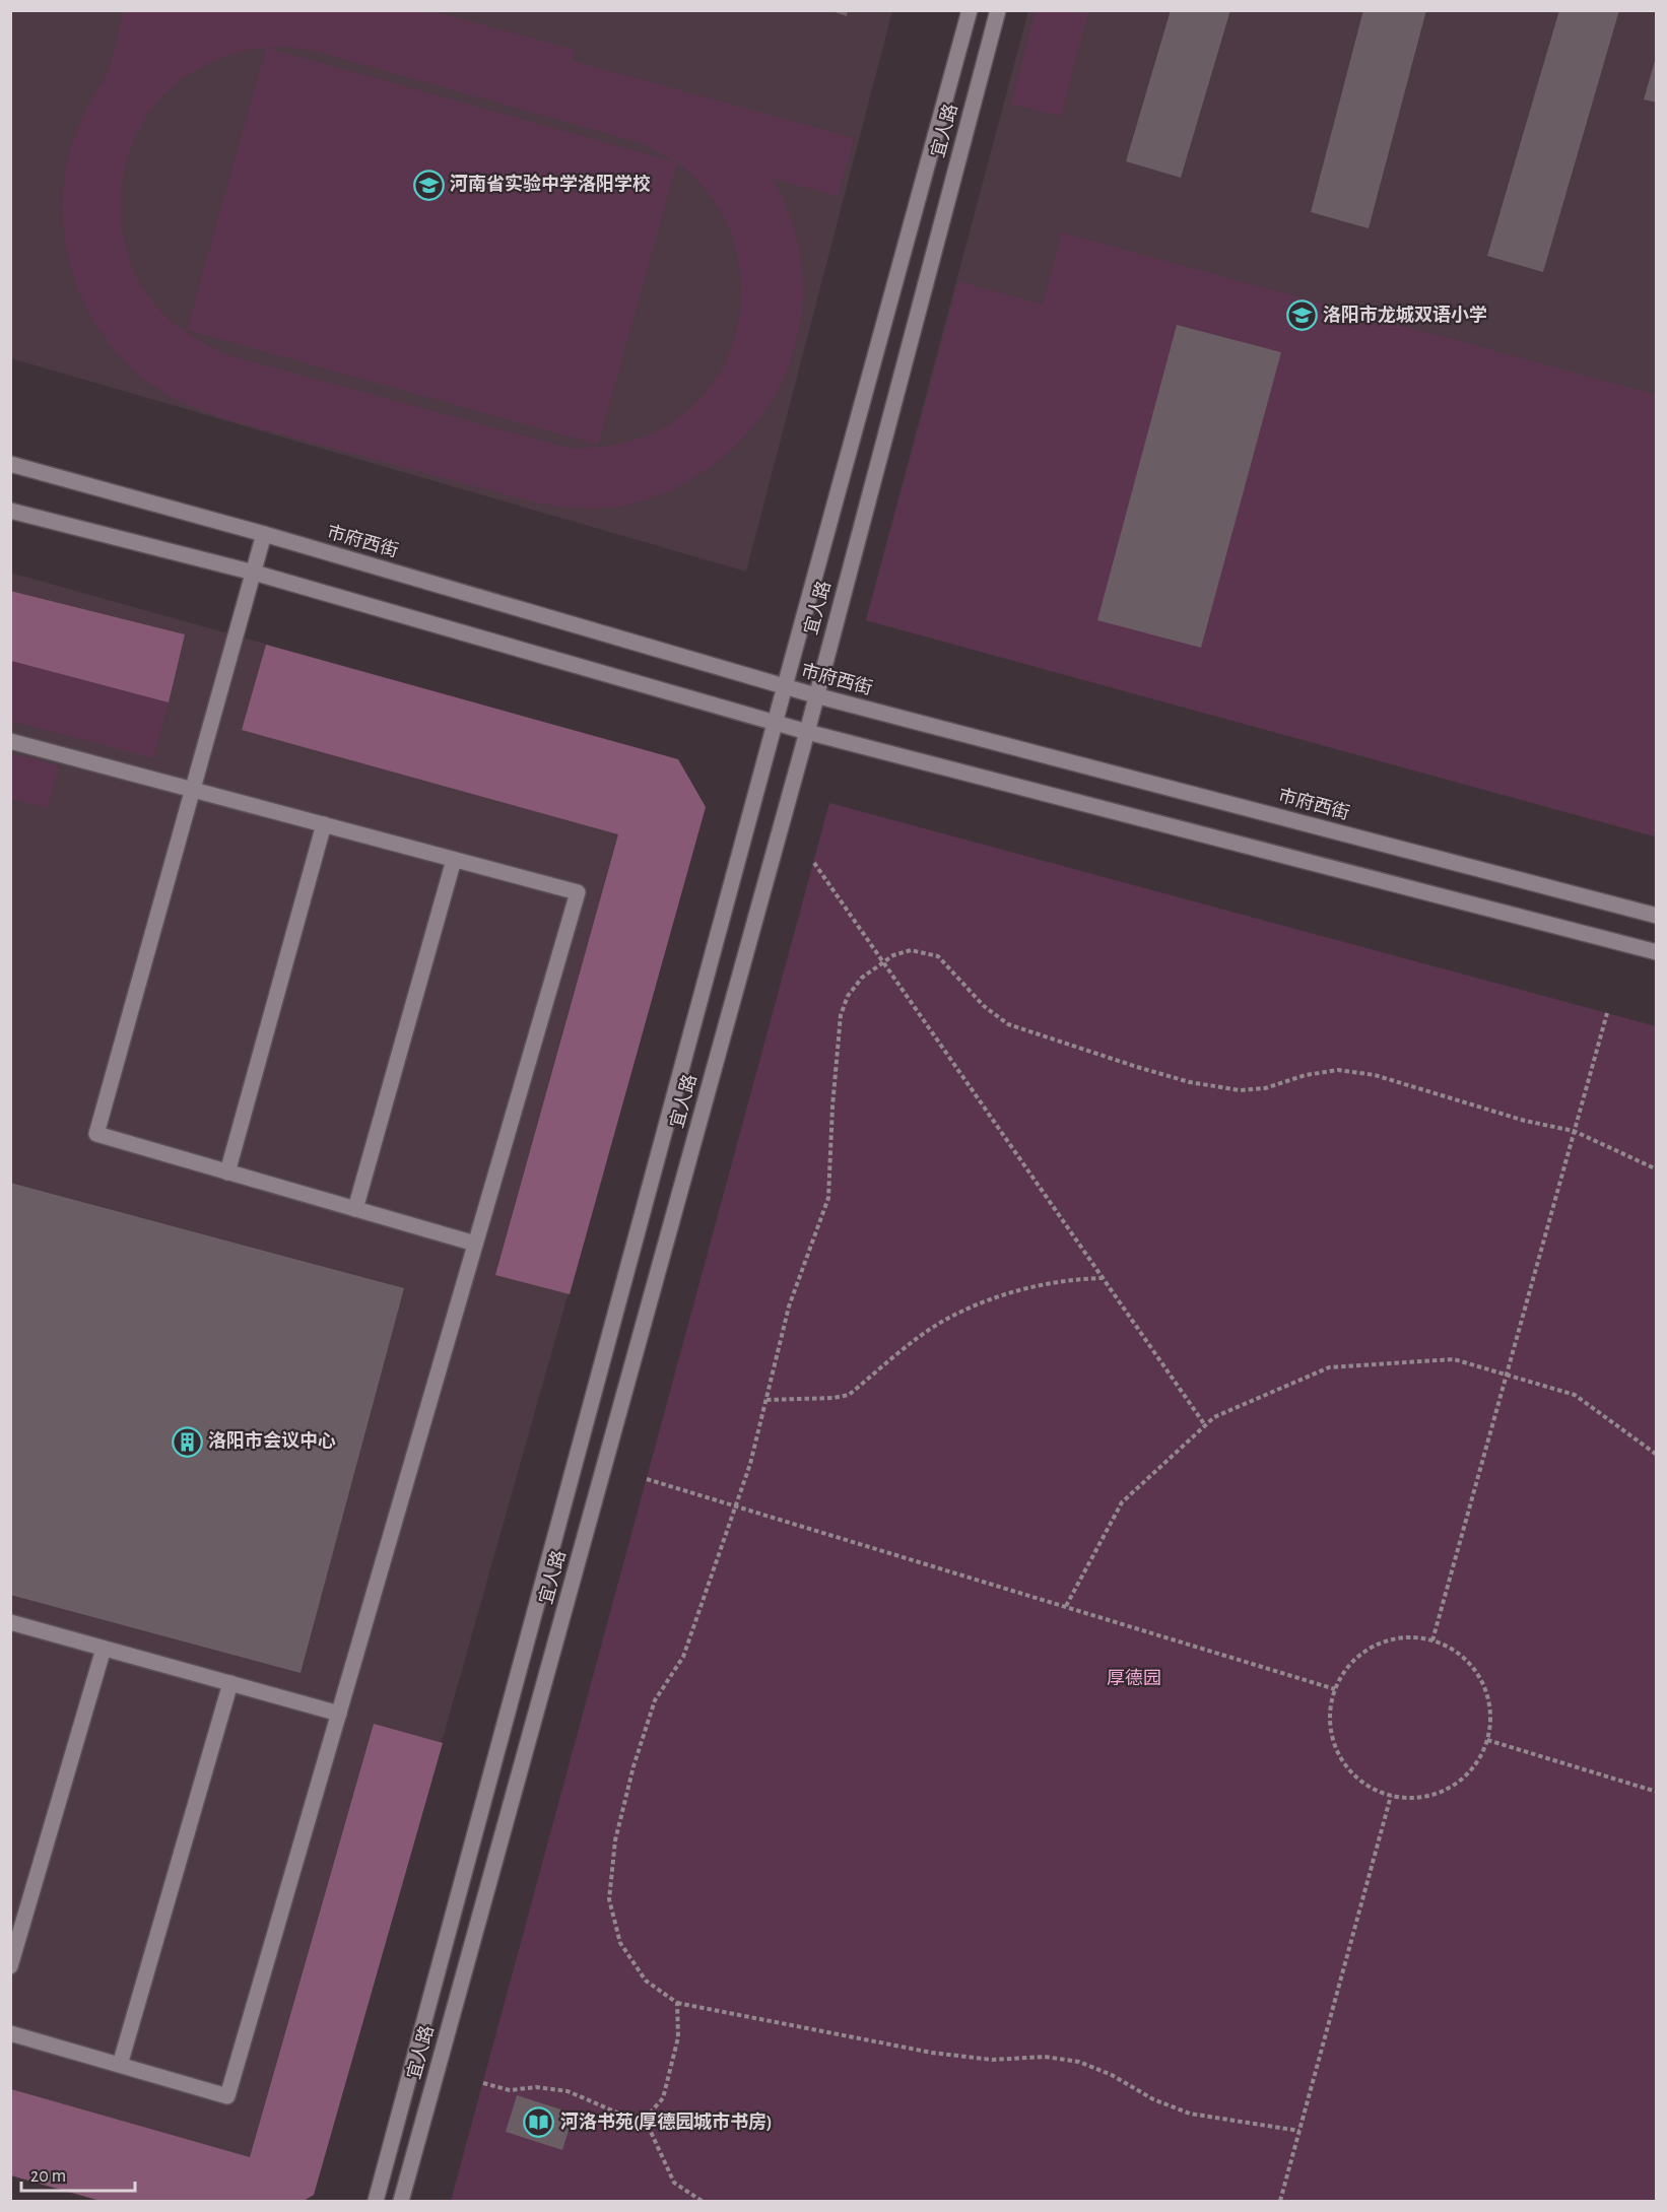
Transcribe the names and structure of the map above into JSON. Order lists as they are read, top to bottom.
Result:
{
  "streets": {
    "street": ["宜人路", "市府西街"]
  },
  "crossings": [
    ["宜人路", "市府西街"]
  ],
  "parks": ["厚德园"],
  "places": {
    "school or university": ["河南省实验中学洛阳学校", "洛阳市龙城双语小学"],
    "building": ["洛阳市会议中心"],
    "library": ["河洛书苑(厚德园城市书房)"]
  },
  "scale_bar": "20 m"
}
